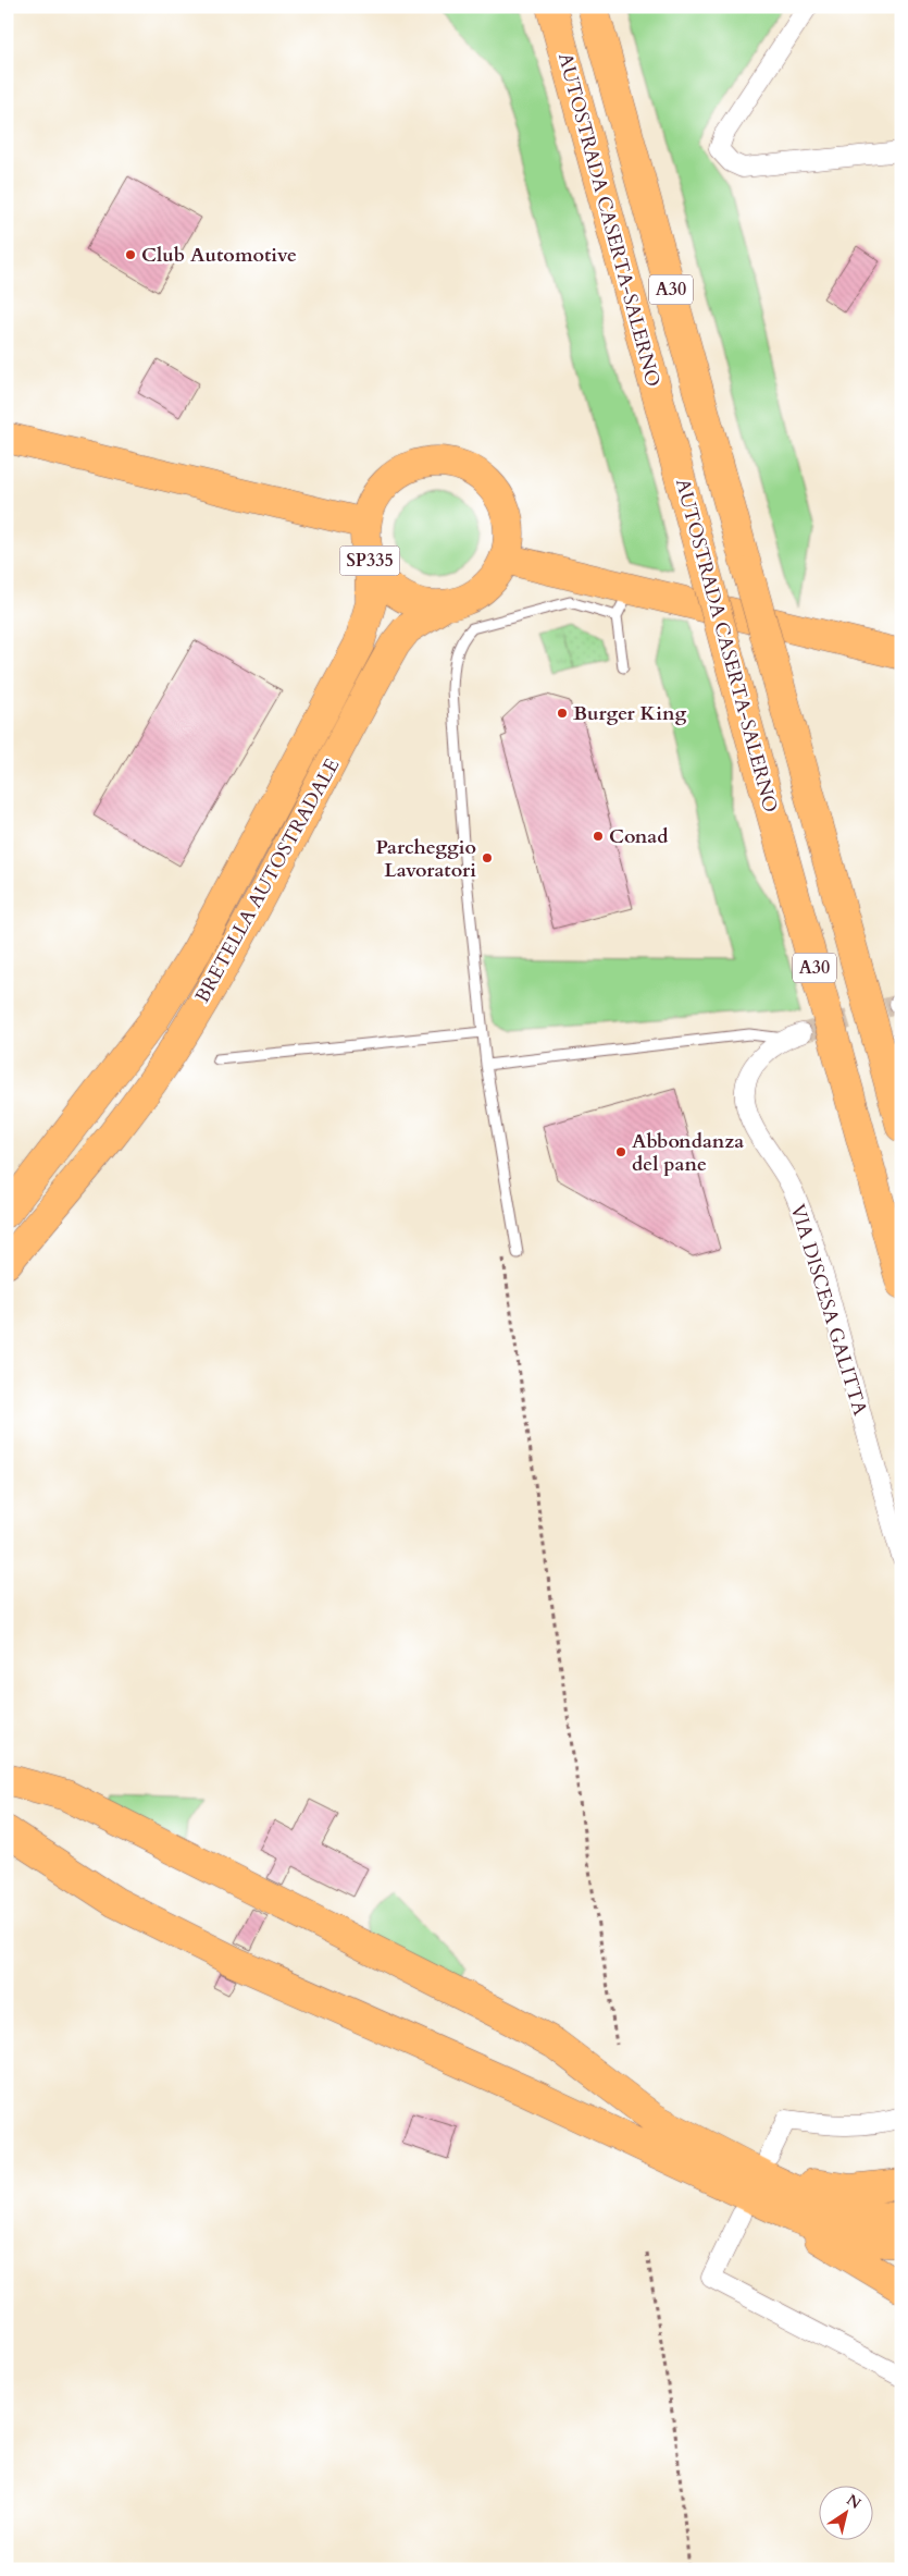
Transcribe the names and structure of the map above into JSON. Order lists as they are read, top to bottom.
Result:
{
  "streets": {
    "main road": [
      "AUTOSTRADA CASERTA-SALERNO",
      "A30",
      "SP335",
      "BRETELLA AUTOSTRADALE"
    ],
    "street": ["VIA DISCESA GALITTA"]
  },
  "crossings": [
    ["SP335", "BRETELLA AUTOSTRADALE"]
  ],
  "places": [
    "Club Automotive",
    "Burger King",
    "Conad",
    "Parcheggio Lavoratori",
    "Abbondanza del pane"
  ],
  "north": "top right"
}
